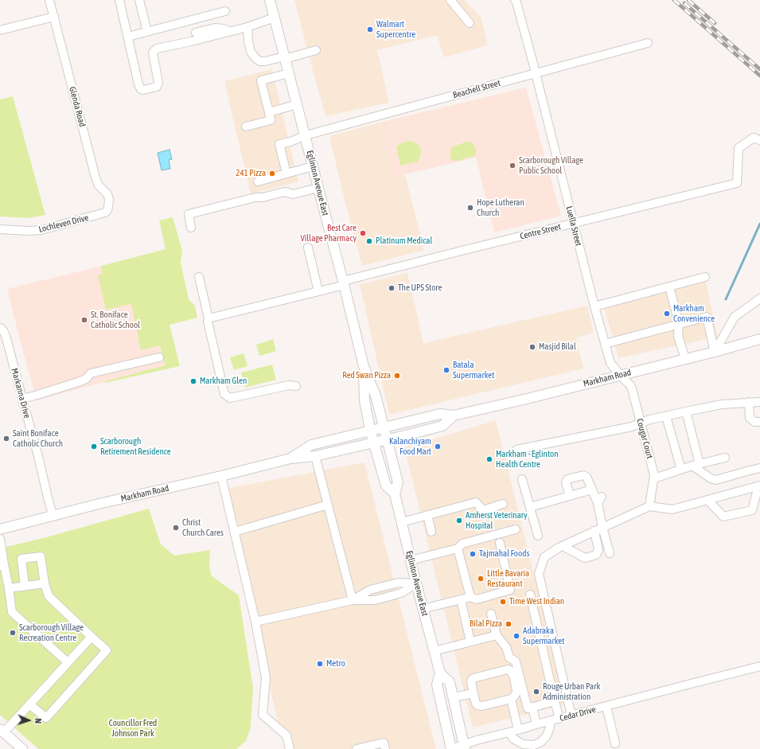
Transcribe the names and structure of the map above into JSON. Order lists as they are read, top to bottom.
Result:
{
  "streets": {
    "main road": ["Eglinton Avenue East", "Markham Road"],
    "street": [
      "Beachell Street",
      "Glenda Road",
      "Lochleven Drive",
      "Luella Street",
      "Centre Street",
      "Markanna Drive",
      "Cougar Court",
      "Cedar Drive"
    ]
  },
  "crossings": [
    ["Beachell Street", "Eglinton Avenue East"],
    ["Beachell Street", "Luella Street"],
    ["Glenda Road", "Lochleven Drive"],
    ["Eglinton Avenue East", "Centre Street"],
    ["Eglinton Avenue East", "Markham Road"],
    ["Eglinton Avenue East", "Cedar Drive"],
    ["Luella Street", "Centre Street"],
    ["Luella Street", "Markham Road"],
    ["Luella Street", "Cougar Court"],
    ["Markham Road", "Markanna Drive"],
    ["Markham Road", "Cougar Court"]
  ],
  "parks": ["Councillor Fred Johnson Park"],
  "places": [
    "Walmart Supercentre",
    "Scarborough Village Public School",
    "241 Pizza",
    "Hope Lutheran Church",
    "Best Care Village Pharmacy",
    "Platinum Medical",
    "The UPS Store",
    "Markham Convenience",
    "St. Boniface Catholic School",
    "Masjid Bilal",
    "Batala Supermarket",
    "Red Swan Pizza",
    "Markham Glen",
    "Saint Boniface Catholic Church",
    "Scarborough Retirement Residence",
    "Kalanchiyam Food Mart",
    "Markham - Eglinton Health Centre",
    "Amherst Veterinary Hospital",
    "Christ Church Cares",
    "Tajmahal Foods",
    "Little Bavaria Restaurant",
    "Time West Indian",
    "Bilal Pizza",
    "Scarborough Village Recreation Centre",
    "Adabraka Supermarket",
    "Metro",
    "Rouge Urban Park Administration"
  ],
  "north": "right"
}
